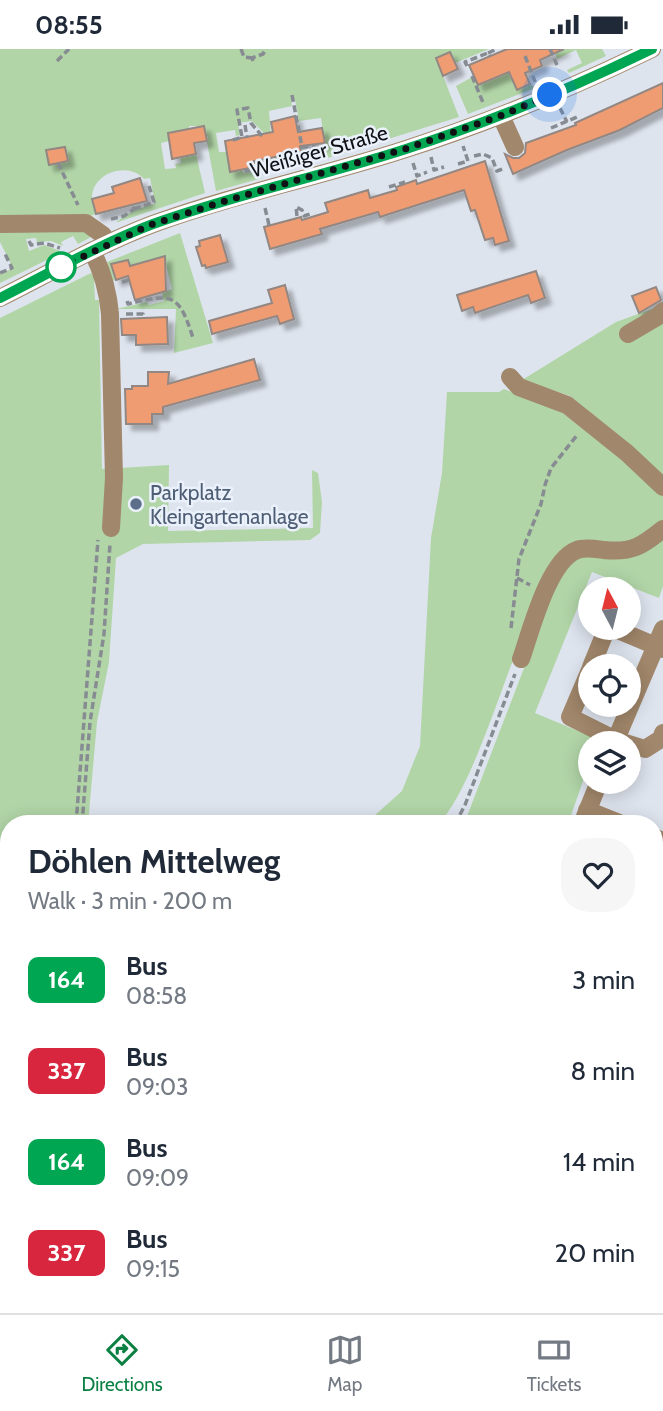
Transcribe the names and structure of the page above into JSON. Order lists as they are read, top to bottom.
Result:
{
  "streets": {
    "street": ["Weißiger Straße"]
  },
  "places": ["Parkplatz Kleingartenanlage"],
  "lines": ["bus line 164"],
  "north": "top",
  "page": {
    "status": "08:55",
    "heading": ["Döhlen Mittelweg", "Walk · 3 min · 200 m"],
    "list": [
      {
        "mark": "164",
        "name": "Bus",
        "note": "08:58",
        "value": "3 min"
      },
      {
        "mark": "337",
        "name": "Bus",
        "note": "09:03",
        "value": "8 min"
      },
      {
        "mark": "164",
        "name": "Bus",
        "note": "09:09",
        "value": "14 min"
      },
      {
        "mark": "337",
        "name": "Bus",
        "note": "09:15",
        "value": "20 min"
      }
    ],
    "tabs": ["Directions", "Map", "Tickets"]
  }
}
